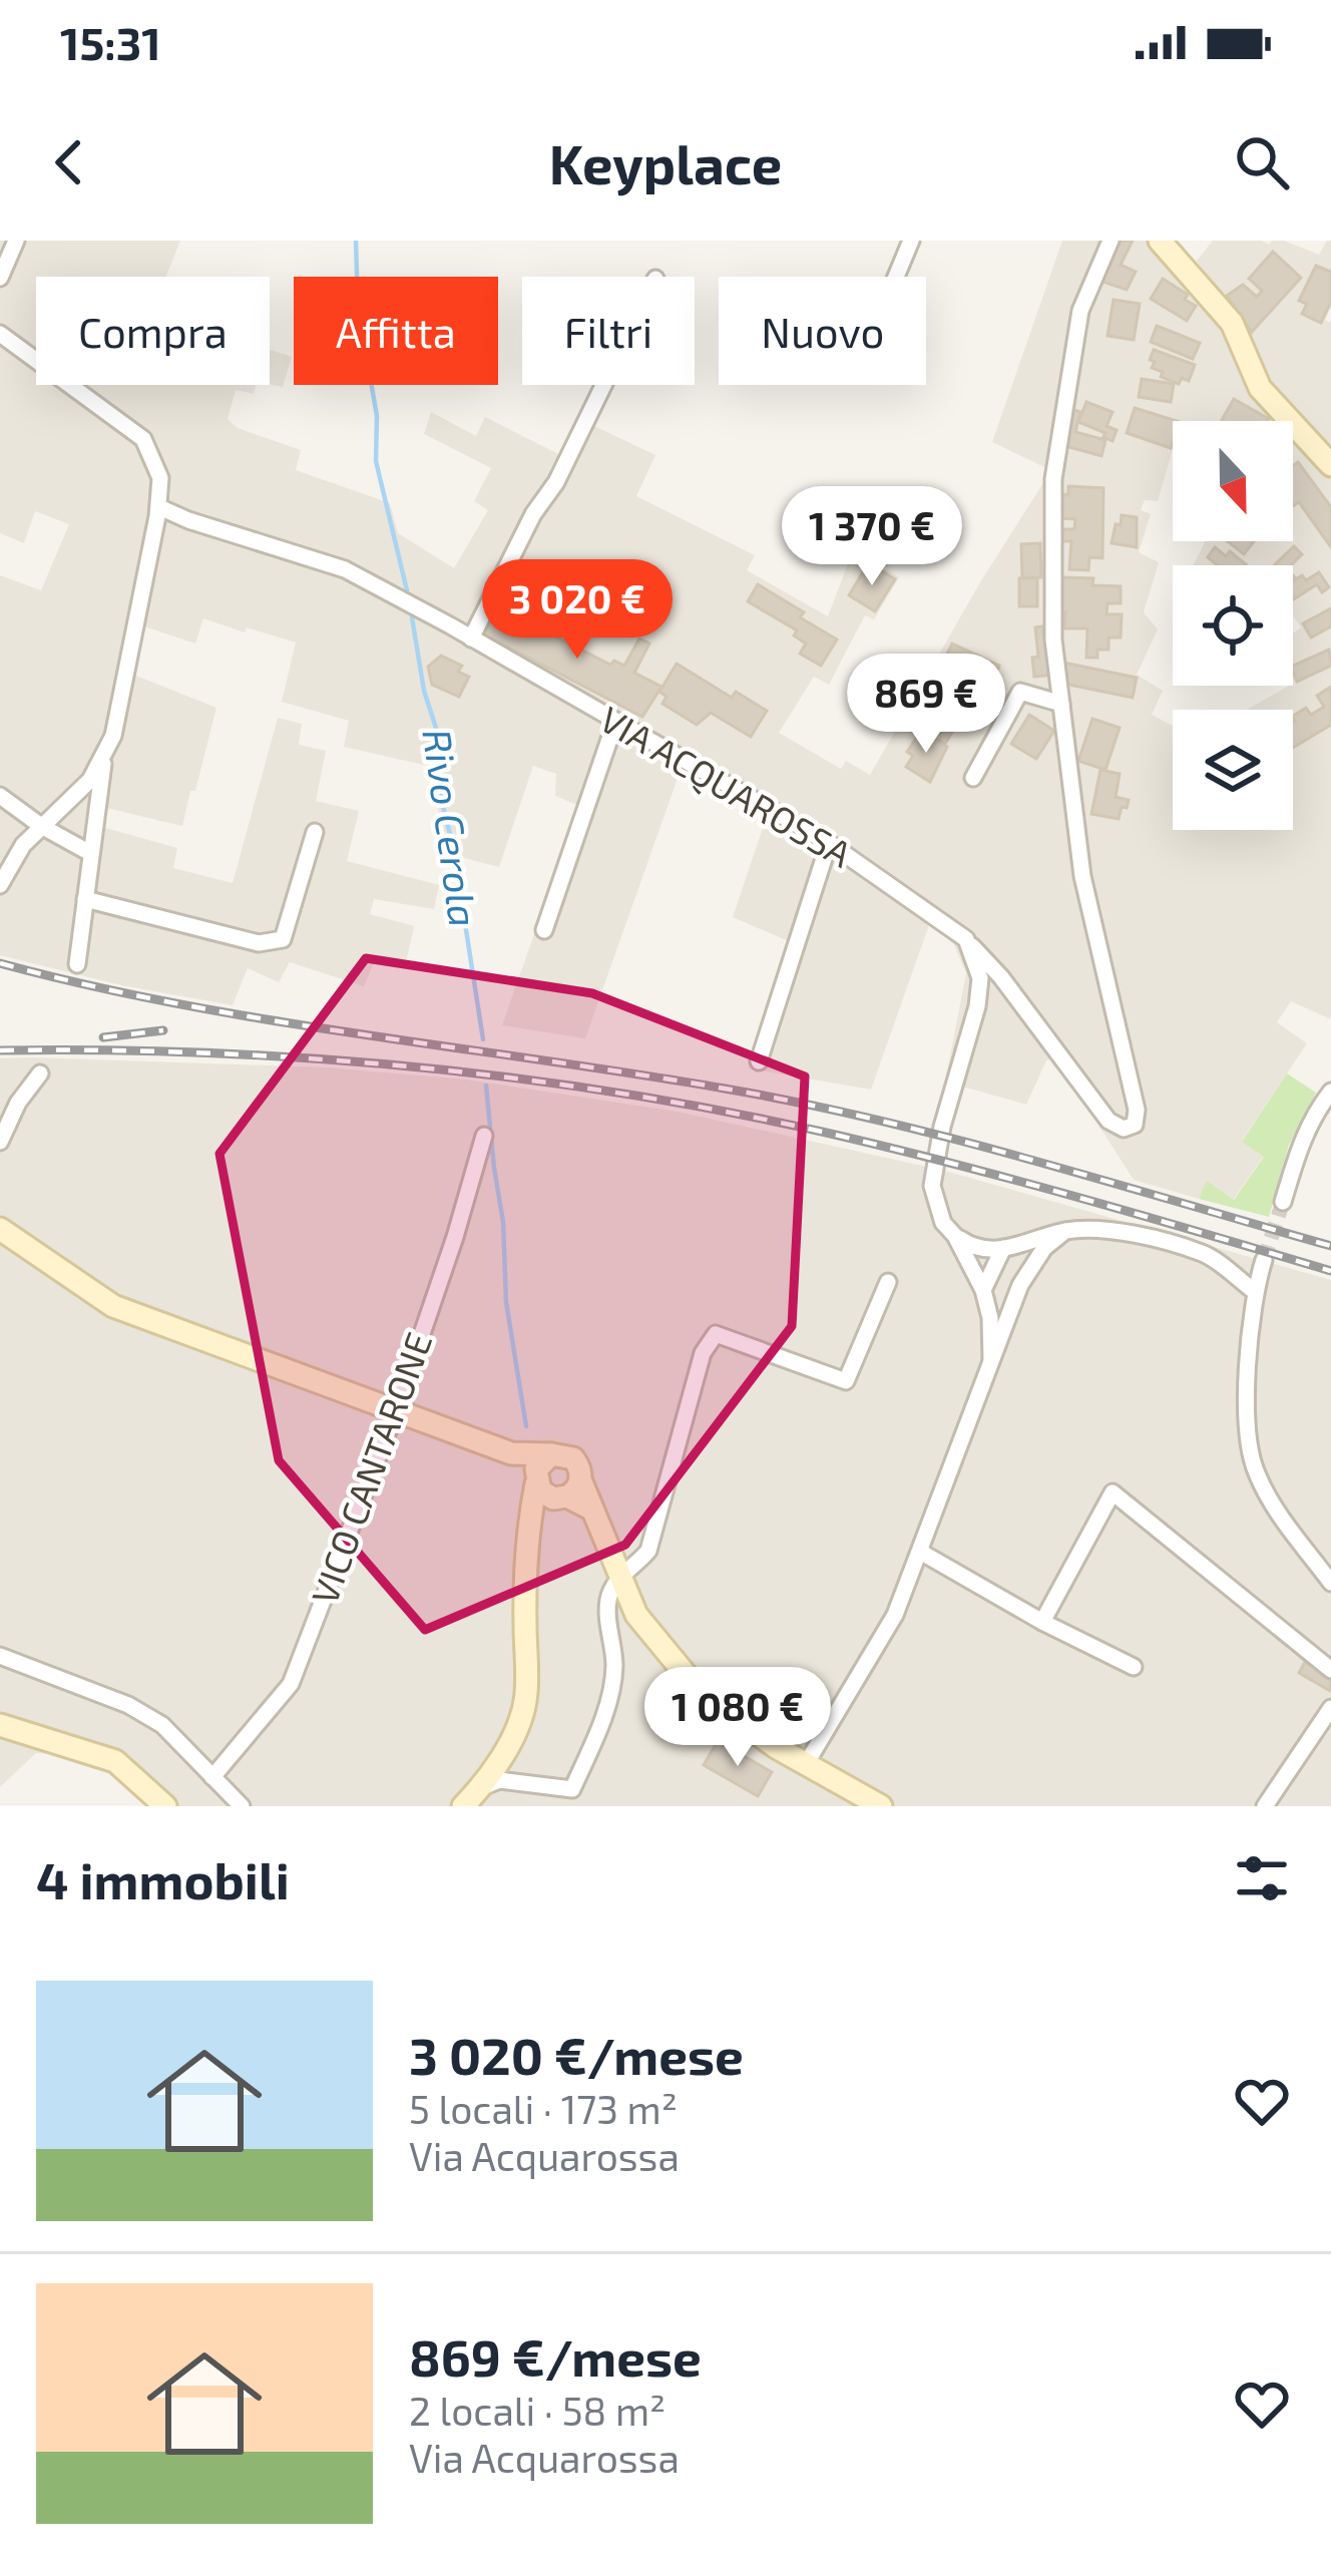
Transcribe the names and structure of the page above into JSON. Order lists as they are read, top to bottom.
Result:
{
  "streets": {
    "street": ["VIA ACQUAROSSA", "VICO CANTARONE"]
  },
  "water": ["Rivo Cerola"],
  "north": "bottom",
  "page": {
    "status": "15:31",
    "header": "Keyplace",
    "chip": [
      "Compra",
      "Affitta",
      "Filtri",
      "Nuovo"
    ],
    "price": [
      "1 370 €",
      "3 020 €",
      "869 €",
      "1 080 €"
    ],
    "heading": "4 immobili",
    "list": [
      {
        "name": "3 020 €/mese",
        "note": "5 locali · 173 m² · Via Acquarossa"
      },
      {
        "name": "869 €/mese",
        "note": "2 locali · 58 m² · Via Acquarossa"
      }
    ]
  }
}
